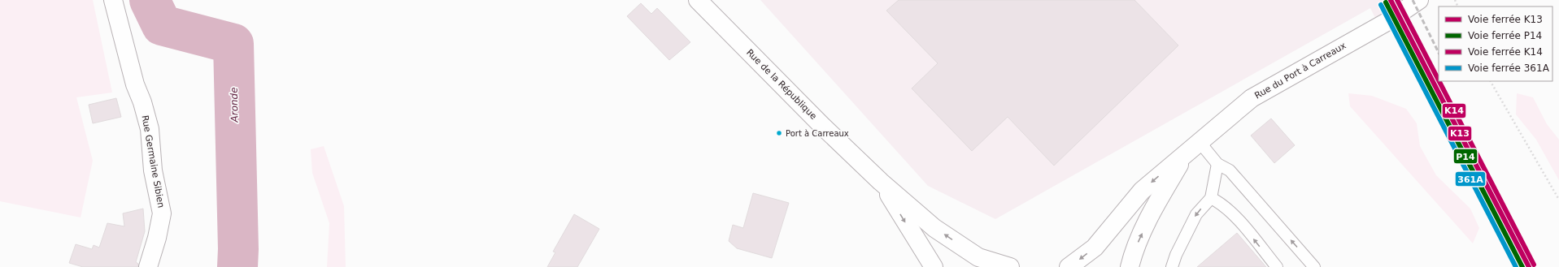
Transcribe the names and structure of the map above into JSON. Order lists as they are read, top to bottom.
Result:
{
  "streets": {
    "street": ["Rue du Port à Carreaux", "Rue de la République", "Rue Germaine Sibien"]
  },
  "water": ["Aronde"],
  "places": ["Port à Carreaux"],
  "lines": [
    "rail line K13",
    "rail line K14",
    "rail line P14",
    "rail line 361A"
  ],
  "legend": [
    "Voie ferrée K13",
    "Voie ferrée P14",
    "Voie ferrée K14",
    "Voie ferrée 361A"
  ]
}
